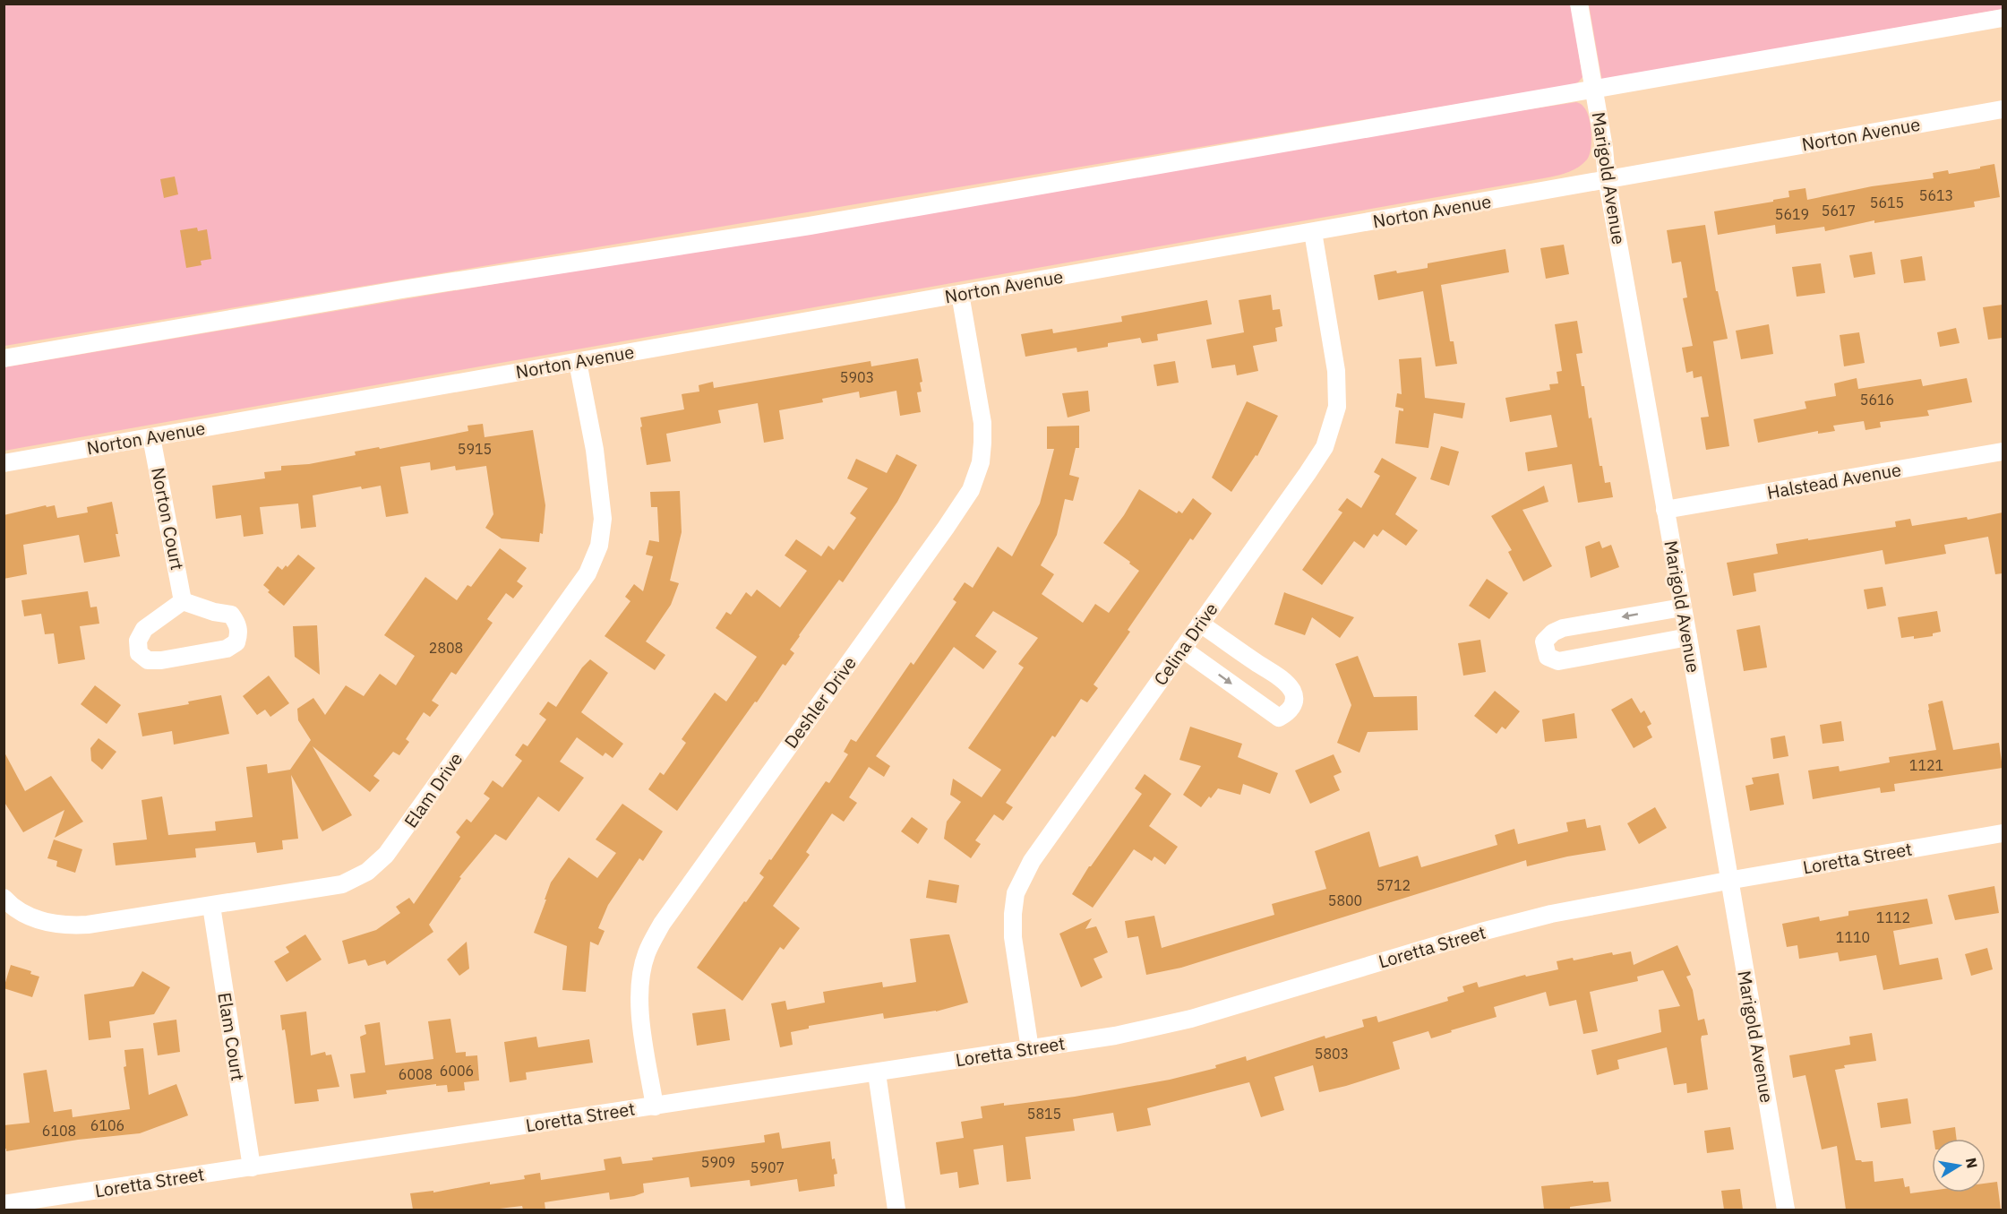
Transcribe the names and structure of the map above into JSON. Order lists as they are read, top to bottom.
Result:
{
  "streets": {
    "street": [
      "Norton Avenue",
      "Marigold Avenue",
      "Halstead Avenue",
      "Norton Court",
      "Celina Drive",
      "Deshler Drive",
      "Elam Drive",
      "Loretta Street",
      "Elam Court"
    ]
  },
  "crossings": [
    ["Norton Avenue", "Marigold Avenue"],
    ["Norton Avenue", "Norton Court"],
    ["Norton Avenue", "Celina Drive"],
    ["Norton Avenue", "Deshler Drive"],
    ["Norton Avenue", "Elam Drive"],
    ["Marigold Avenue", "Halstead Avenue"],
    ["Marigold Avenue", "Loretta Street"],
    ["Celina Drive", "Loretta Street"],
    ["Deshler Drive", "Loretta Street"],
    ["Elam Drive", "Elam Court"],
    ["Loretta Street", "Elam Court"]
  ],
  "house_numbers": [
    "5613",
    "5615",
    "5617",
    "5619",
    "5903",
    "5616",
    "5915",
    "2808",
    "1121",
    "5712",
    "5800",
    "1112",
    "1110",
    "5803",
    "6006",
    "6008",
    "5815",
    "6106",
    "6108",
    "5909",
    "5907"
  ],
  "north": "right"
}
